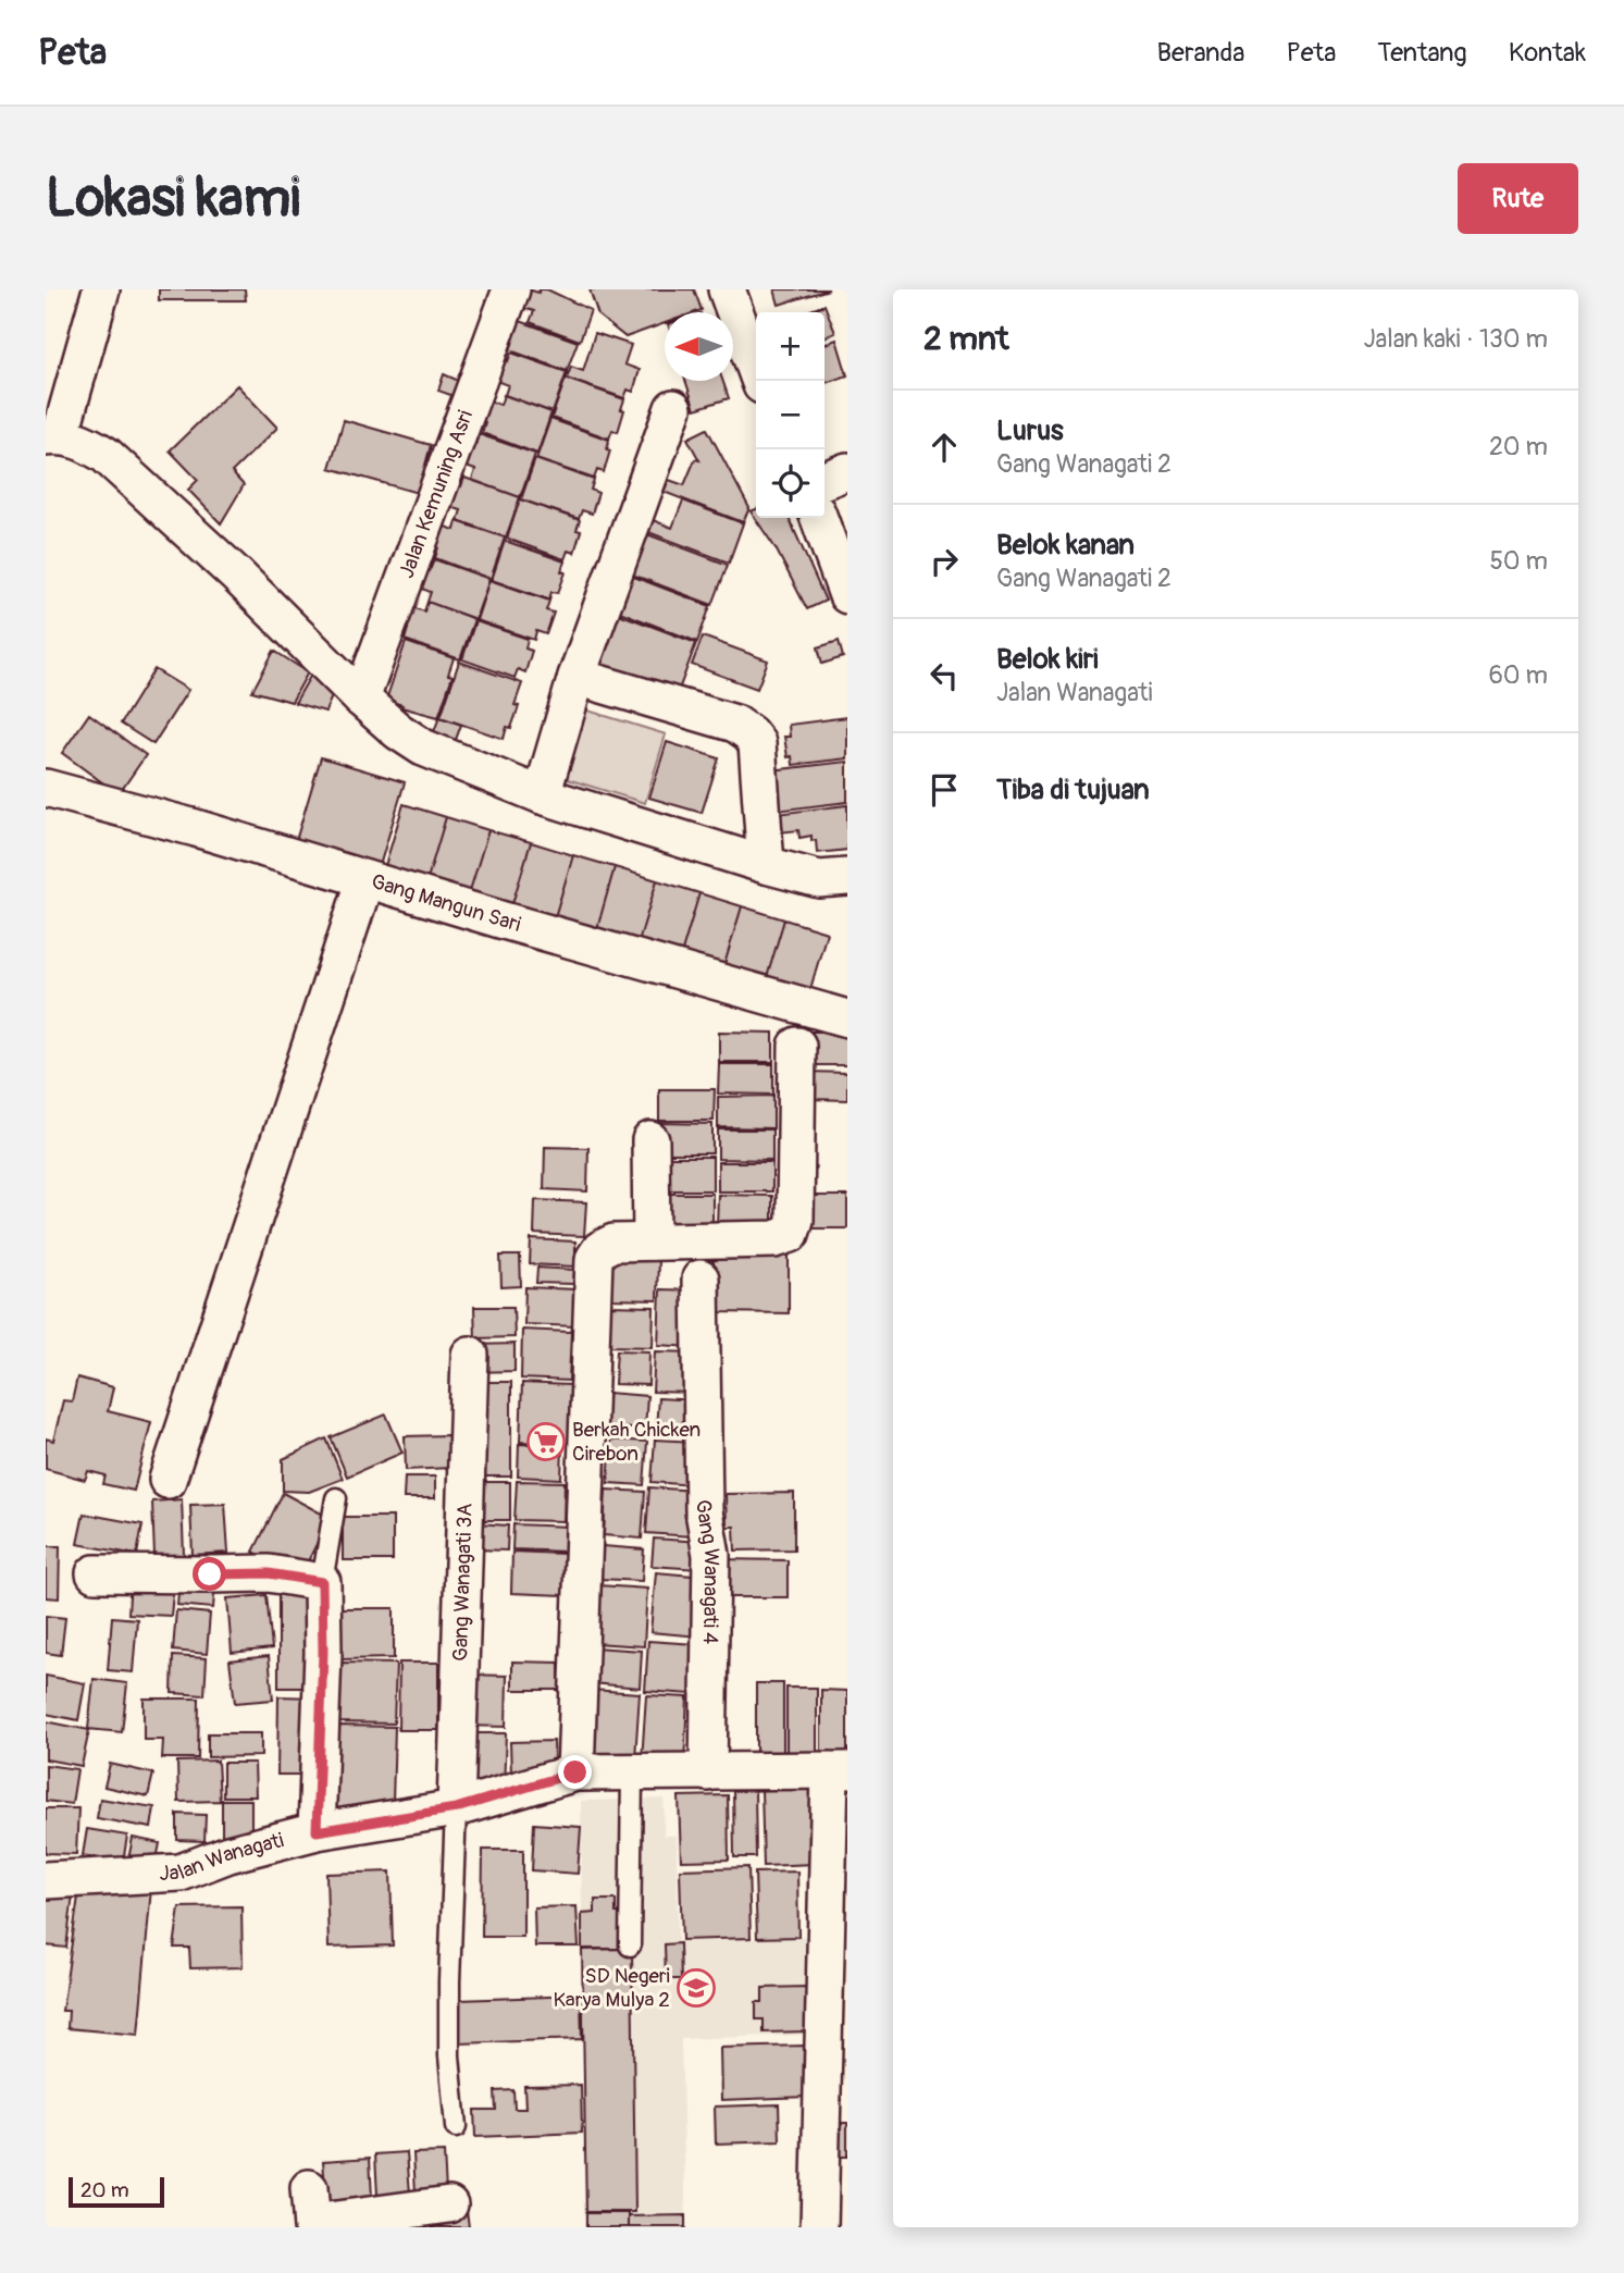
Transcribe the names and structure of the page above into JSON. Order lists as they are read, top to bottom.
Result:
{
  "streets": {
    "street": [
      "Jalan Kemuning Asri",
      "Gang Mangun Sari",
      "Gang Wanagati 4",
      "Gang Wanagati 3A",
      "Jalan Wanagati"
    ]
  },
  "crossings": [
    ["Gang Wanagati 4", "Jalan Wanagati"],
    ["Gang Wanagati 3A", "Jalan Wanagati"]
  ],
  "places": {
    "supermarket": ["Berkah Chicken Cirebon"],
    "school or university": ["SD Negeri Karya Mulya 2"]
  },
  "scale_bar": "20 m",
  "north": "left",
  "page": {
    "header": "Peta",
    "nav": [
      "Beranda",
      "Peta",
      "Tentang",
      "Kontak"
    ],
    "buttons": "Rute",
    "title": "Lokasi kami",
    "heading": ["2 mnt", "Jalan kaki · 130 m"],
    "map_buttons": ["+", "−"],
    "list": [
      ["Lurus", "Gang Wanagati 2", "20 m"],
      ["Belok kanan", "Gang Wanagati 2", "50 m"],
      ["Belok kiri", "Jalan Wanagati", "60 m"],
      "Tiba di tujuan"
    ],
    "scale": "20 m"
  }
}
